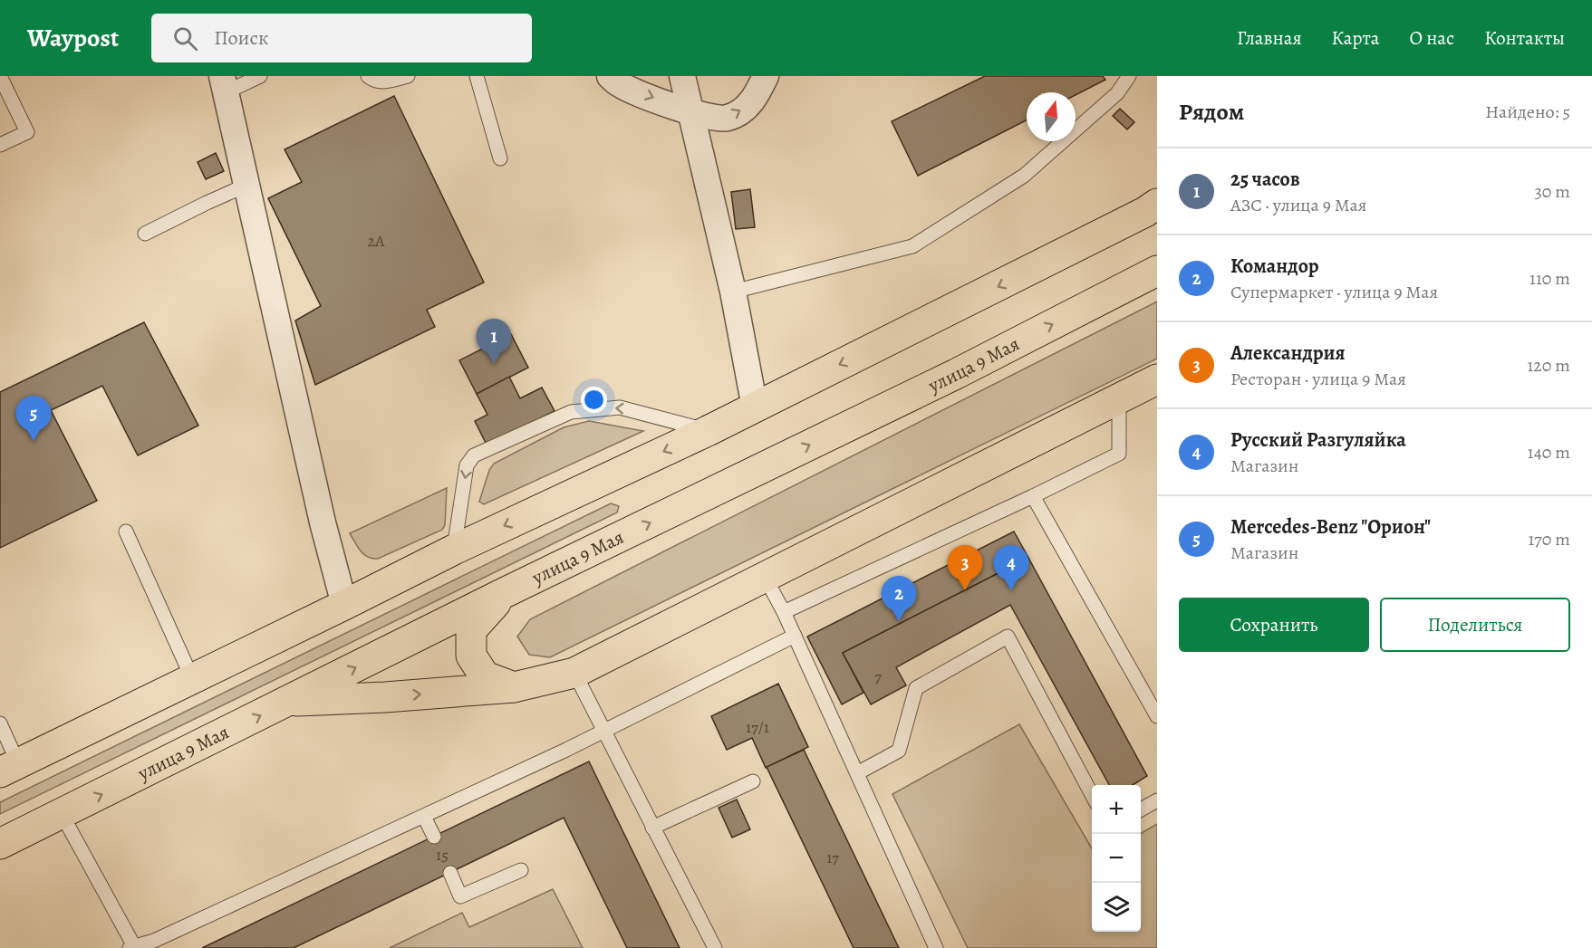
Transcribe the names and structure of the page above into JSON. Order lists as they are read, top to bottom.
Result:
{
  "streets": {
    "main road": ["улица 9 Мая"]
  },
  "house_numbers": [
    "2А",
    "7",
    "17/1",
    "15",
    "17"
  ],
  "north": "top",
  "page": {
    "header": "Waypost",
    "search": "Поиск",
    "nav": [
      "Главная",
      "Карта",
      "О нас",
      "Контакты"
    ],
    "heading": ["Рядом", "Найдено: 5"],
    "list": [
      {
        "mark": "1",
        "name": "25 часов",
        "note": "АЗС · улица 9 Мая",
        "value": "30 m"
      },
      {
        "mark": "2",
        "name": "Командор",
        "note": "Супермаркет · улица 9 Мая",
        "value": "110 m"
      },
      {
        "mark": "3",
        "name": "Александрия",
        "note": "Ресторан · улица 9 Мая",
        "value": "120 m"
      },
      {
        "mark": "4",
        "name": "Русский Разгуляйка",
        "note": "Магазин",
        "value": "140 m"
      },
      {
        "mark": "5",
        "name": "Mercedes-Benz \"Орион\"",
        "note": "Магазин",
        "value": "170 m"
      }
    ],
    "pins": [
      "1",
      "5",
      "3",
      "4",
      "2"
    ],
    "buttons": ["Сохранить", "Поделиться"],
    "map_buttons": ["+", "−"]
  }
}
